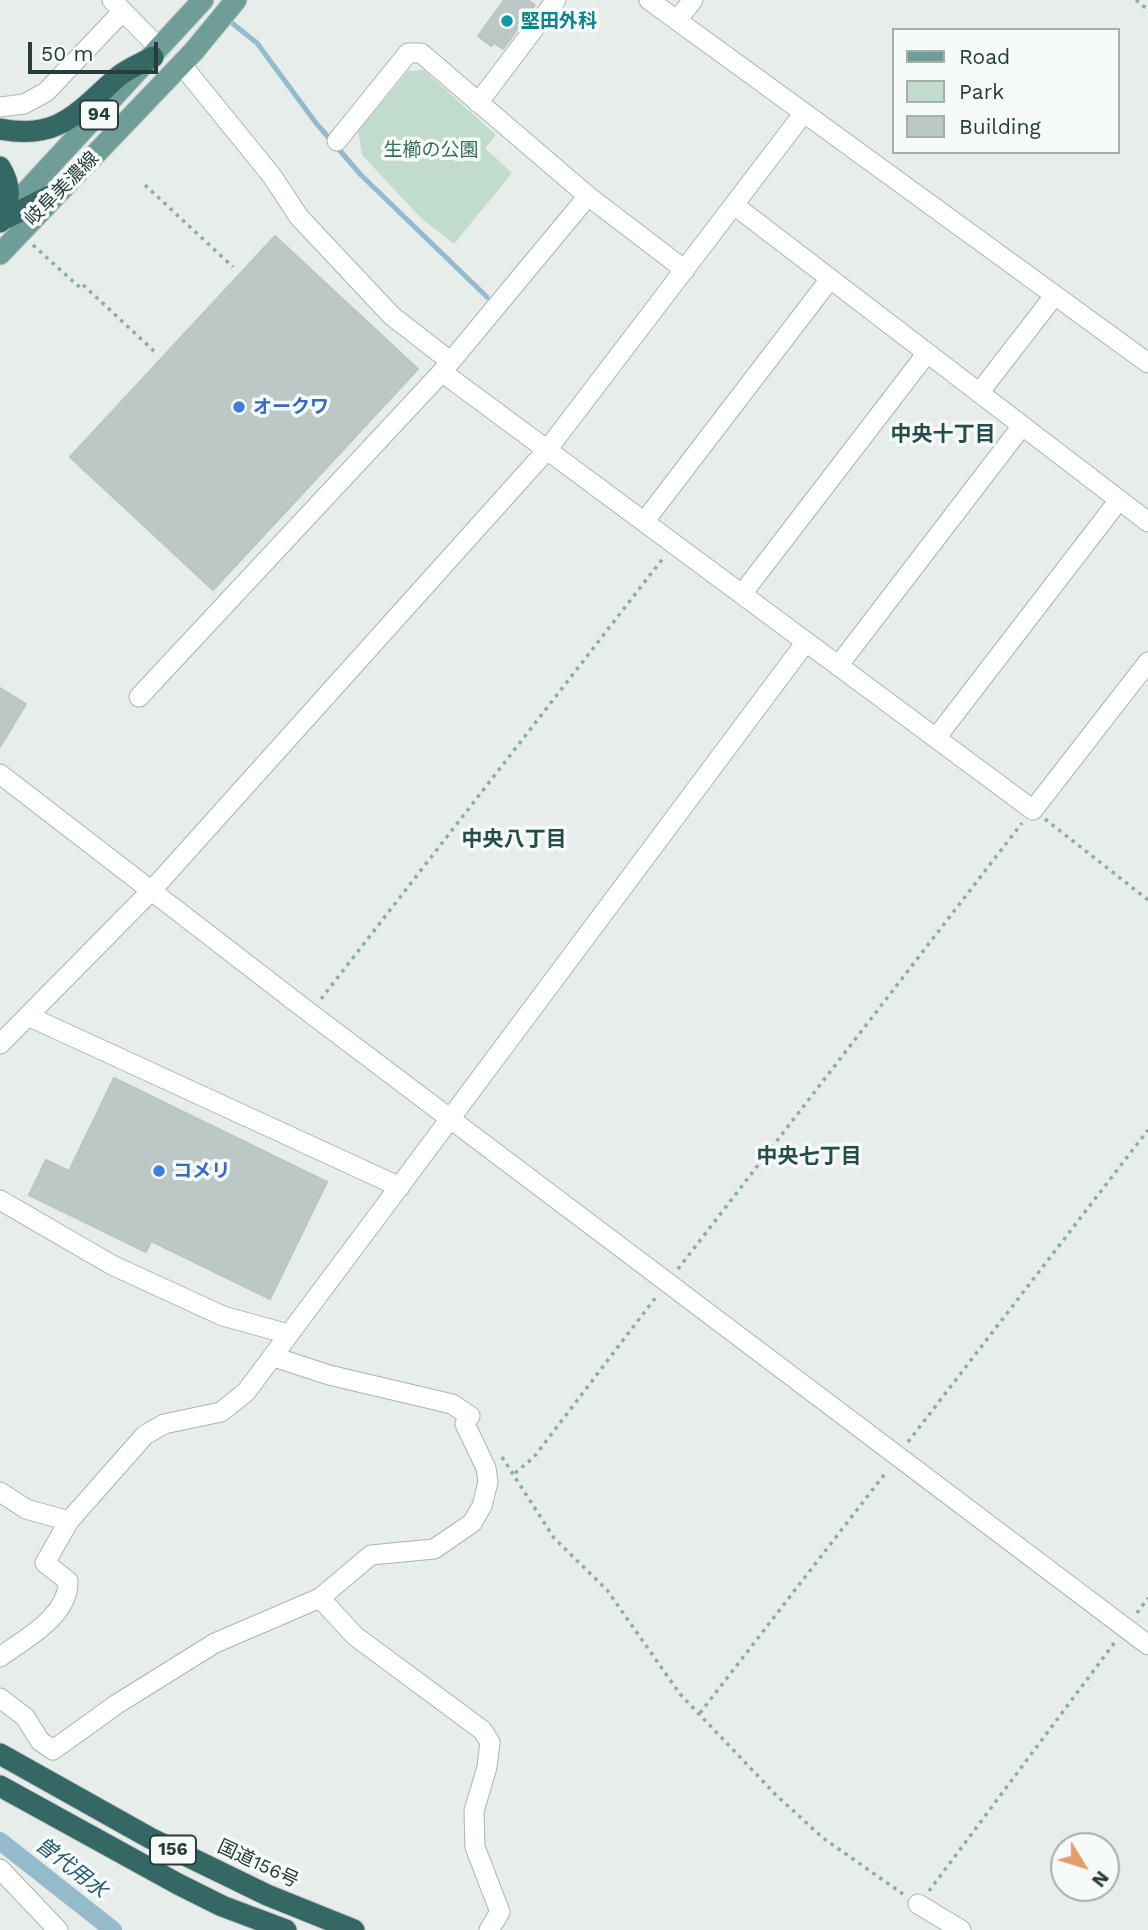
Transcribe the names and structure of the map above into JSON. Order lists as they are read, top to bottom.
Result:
{
  "streets": {
    "highway": ["156", "国道156号"],
    "main road": ["94", "岐阜美濃線"]
  },
  "districts": ["中央十丁目", "中央八丁目", "中央七丁目"],
  "water": ["曽代用水"],
  "parks": ["生櫛の公園"],
  "places": ["堅田外科", "オークワ", "コメリ"],
  "legend": ["Road", "Park", "Building"],
  "scale_bar": "50 m",
  "north": "bottom right"
}
